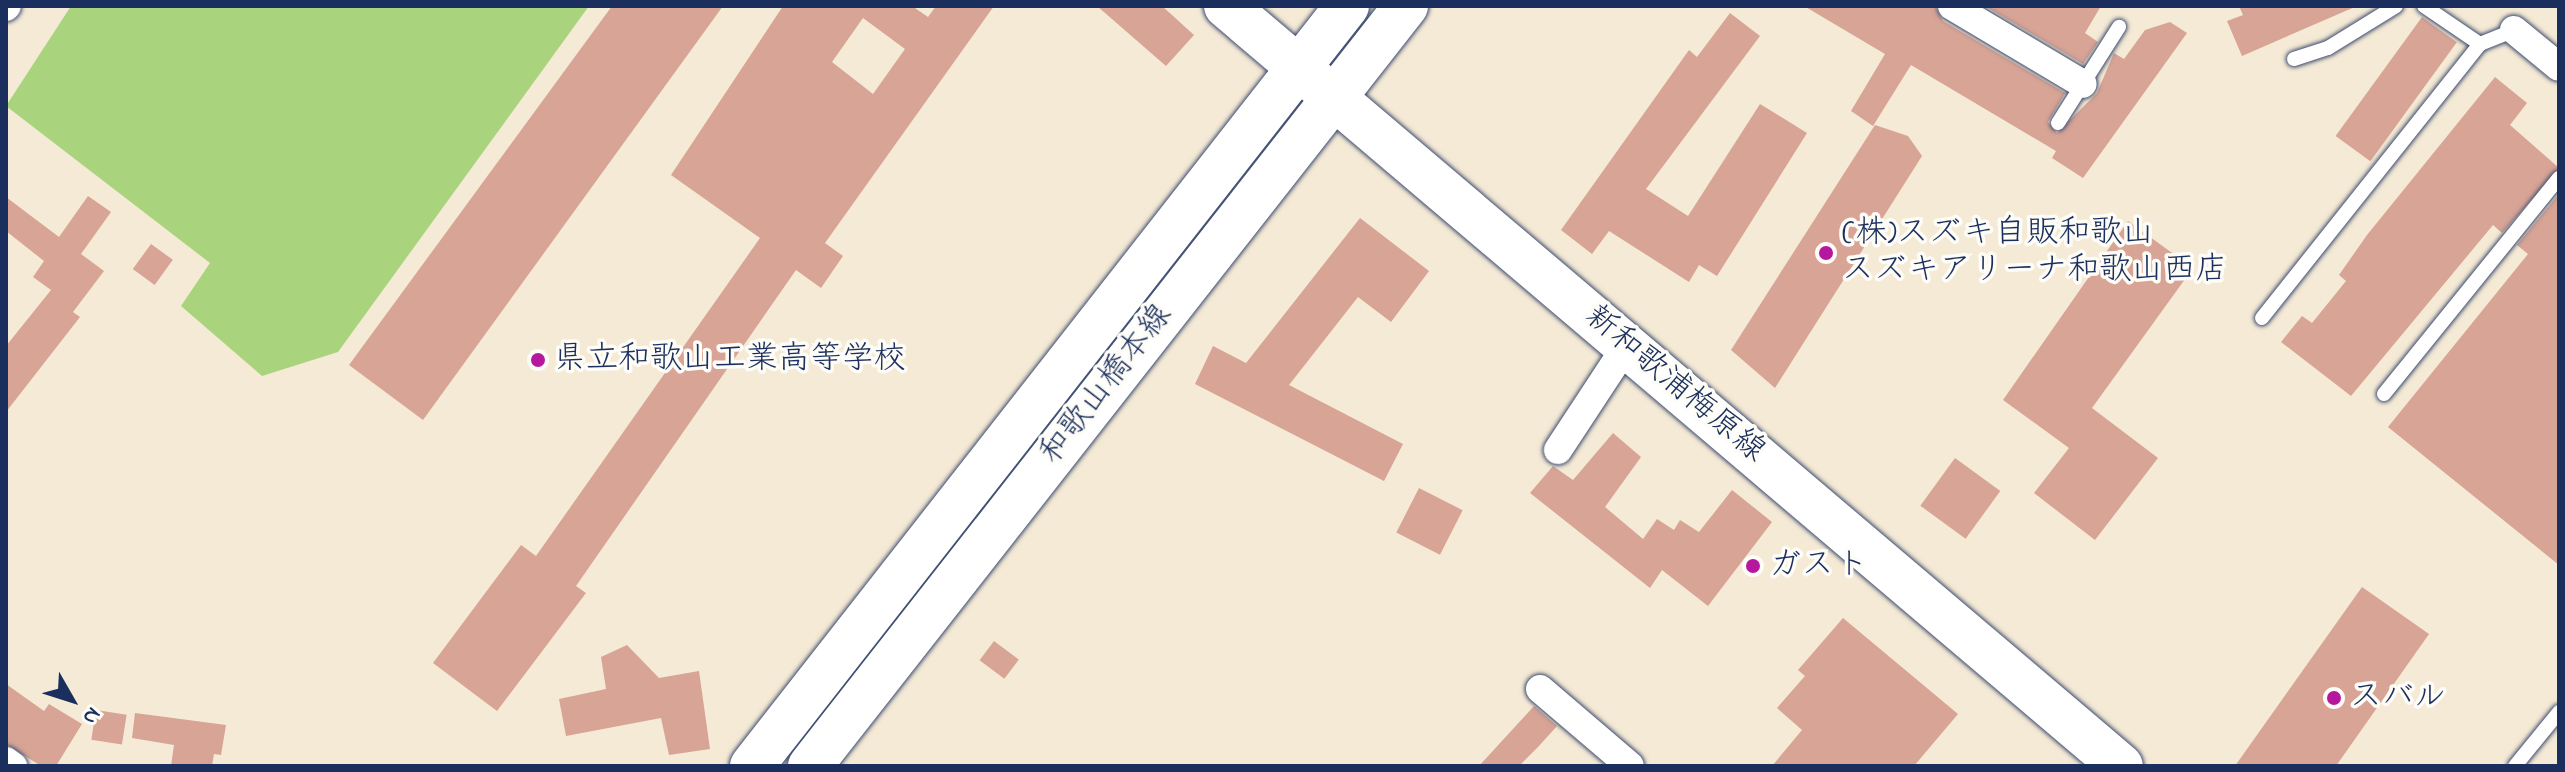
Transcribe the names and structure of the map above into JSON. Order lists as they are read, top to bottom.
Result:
{
  "streets": {
    "main road": ["和歌山橋本線", "新和歌浦梅原線"]
  },
  "crossings": [
    ["和歌山橋本線", "新和歌浦梅原線"]
  ],
  "places": [
    "(株)スズキ自販和歌山 スズキアリーナ和歌山西店",
    "県立和歌山工業高等学校",
    "ガスト",
    "スバル"
  ],
  "north": "bottom right"
}
